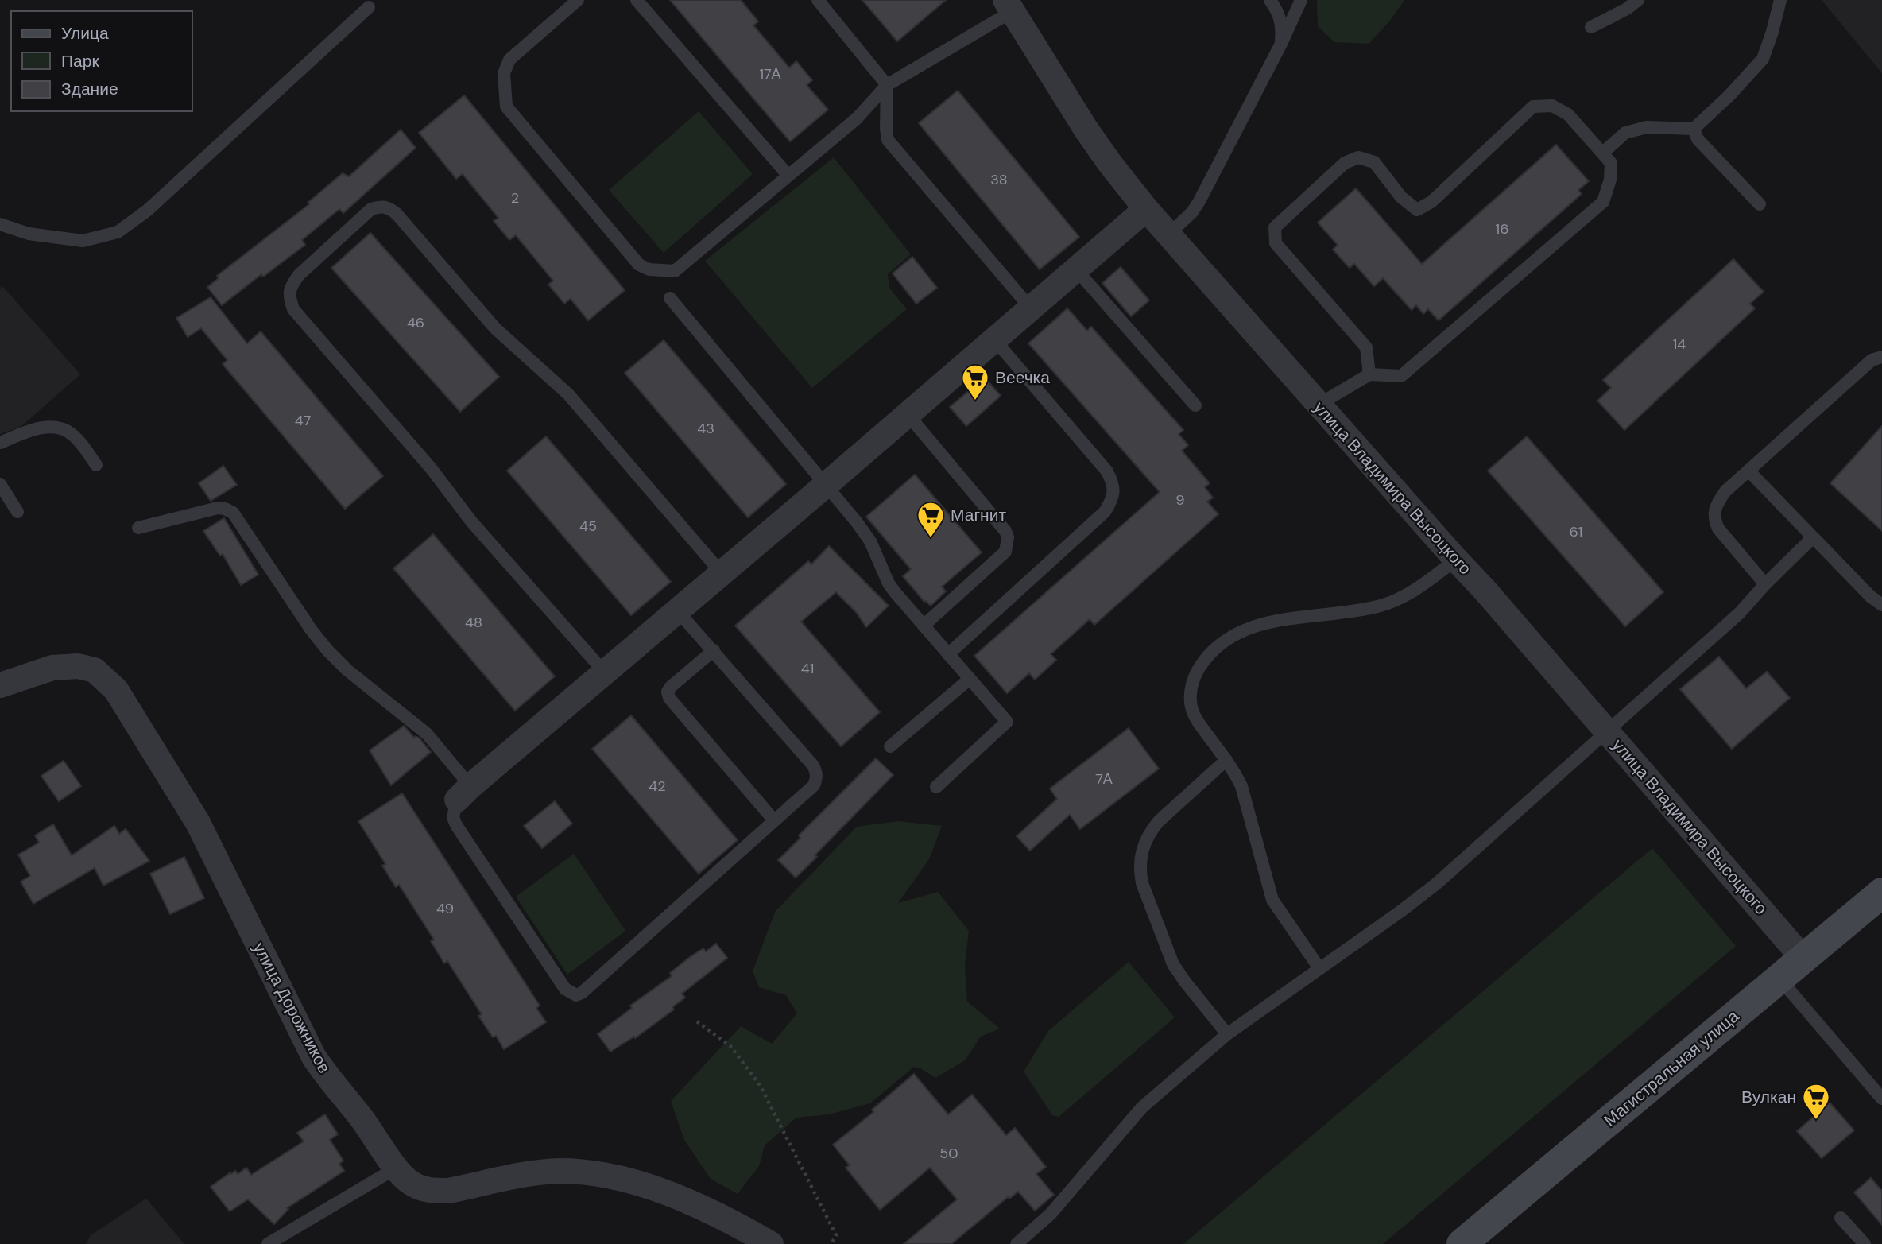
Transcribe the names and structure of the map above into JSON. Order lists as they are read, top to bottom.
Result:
{
  "streets": {
    "main road": ["Магистральная улица"],
    "street": ["улица Владимира Высоцкого", "улица Дорожников"]
  },
  "crossings": [
    ["улица Владимира Высоцкого", "Магистральная улица"]
  ],
  "places": {
    "supermarket": ["Веечка", "Магнит", "Вулкан"]
  },
  "house_numbers": [
    "17А",
    "38",
    "2",
    "16",
    "46",
    "14",
    "47",
    "43",
    "9",
    "45",
    "61",
    "48",
    "41",
    "7А",
    "42",
    "49",
    "50"
  ],
  "legend": ["Улица", "Парк", "Здание"]
}
